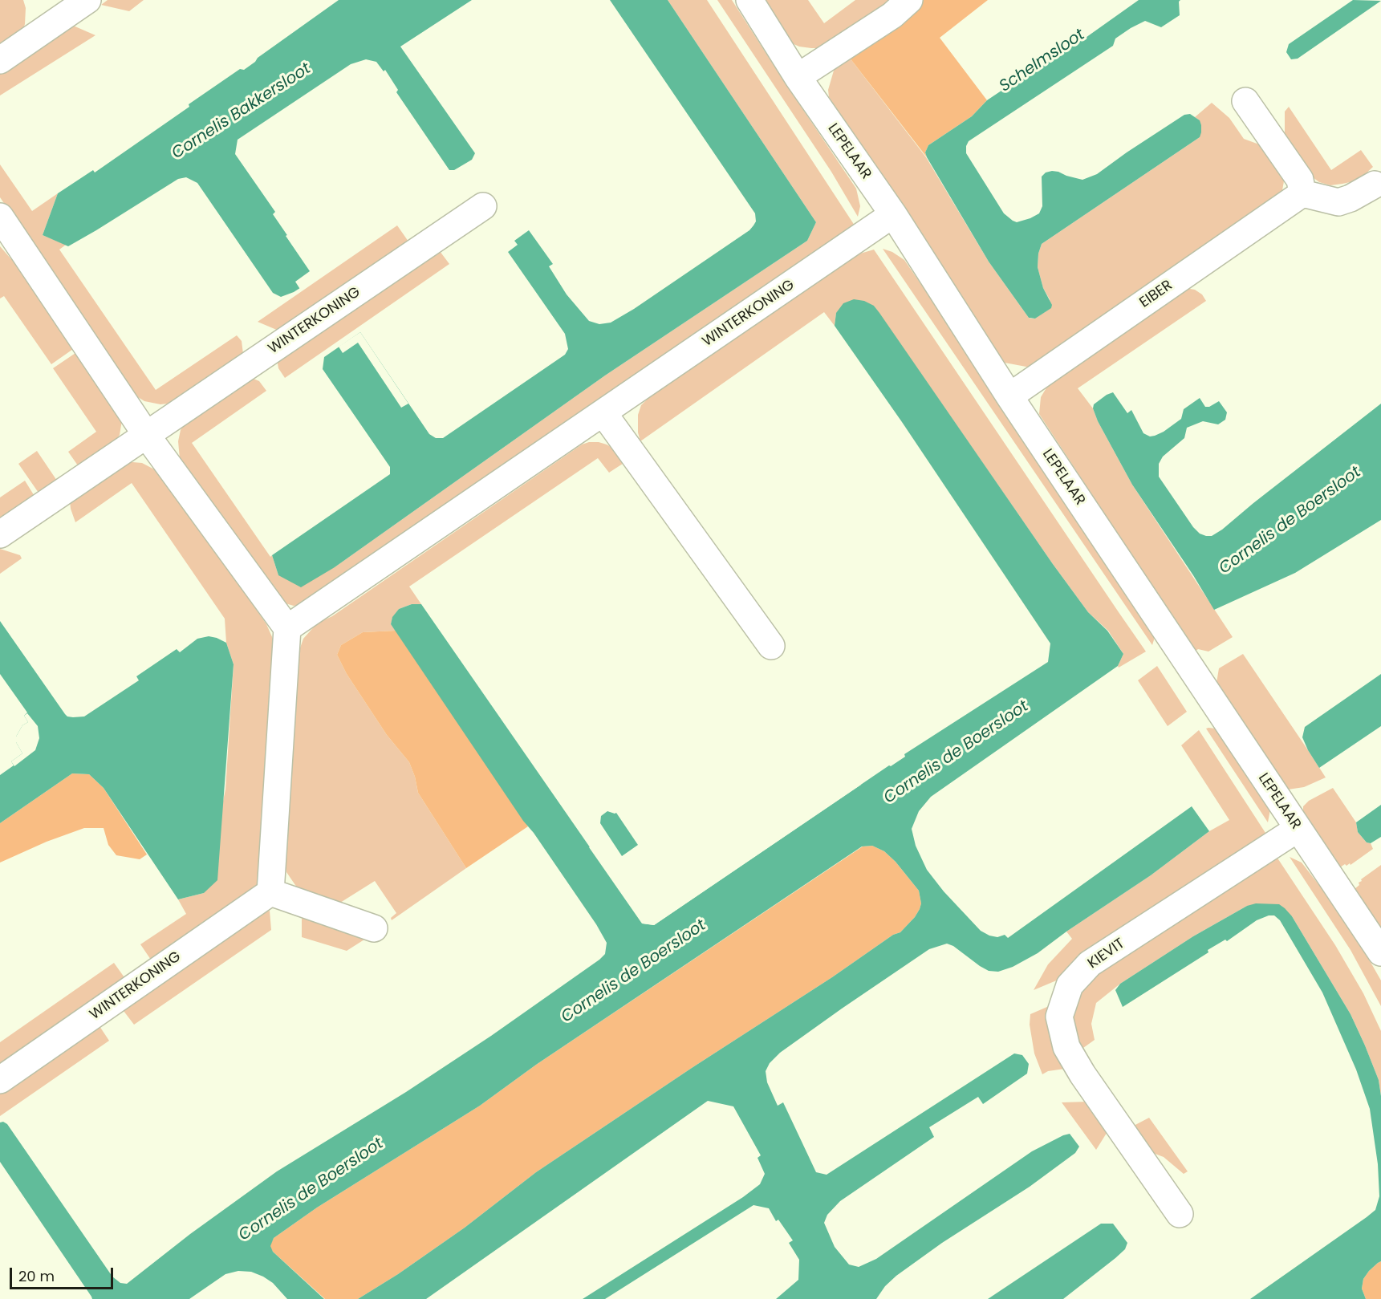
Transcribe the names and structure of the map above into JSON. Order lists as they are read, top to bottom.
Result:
{
  "streets": {
    "street": [
      "LEPELAAR",
      "EIBER",
      "WINTERKONING",
      "KIEVIT"
    ]
  },
  "crossings": [
    ["LEPELAAR", "EIBER"],
    ["LEPELAAR", "WINTERKONING"],
    ["LEPELAAR", "KIEVIT"]
  ],
  "water": ["Schelmsloot", "Cornelis Bakkersloot", "Cornelis de Boersloot"],
  "scale_bar": "20 m"
}
